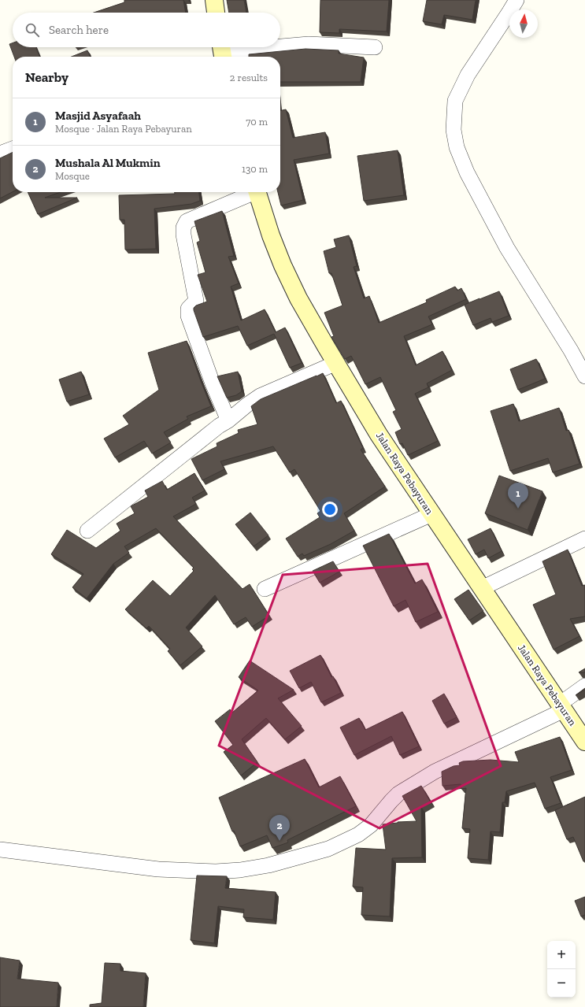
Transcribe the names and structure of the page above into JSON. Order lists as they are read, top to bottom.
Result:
{
  "streets": {
    "main road": ["Jalan Raya Pebayuran"]
  },
  "north": "top",
  "page": {
    "search": "Search here",
    "heading": ["Nearby", "2 results"],
    "list": [
      {
        "mark": "1",
        "name": "Masjid Asyafaah",
        "note": "Mosque · Jalan Raya Pebayuran",
        "value": "70 m"
      },
      {
        "mark": "2",
        "name": "Mushala Al Mukmin",
        "note": "Mosque",
        "value": "130 m"
      }
    ],
    "pins": ["1", "2"],
    "map_buttons": ["+", "−"]
  }
}
